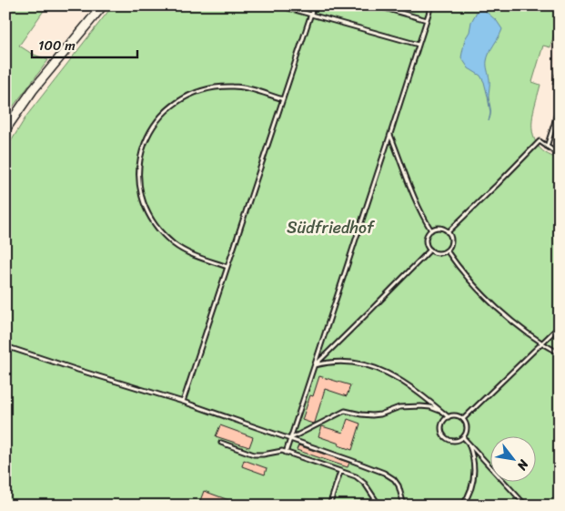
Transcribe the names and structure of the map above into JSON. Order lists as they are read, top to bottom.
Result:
{
  "parks": ["Südfriedhof"],
  "scale_bar": "100 m",
  "north": "bottom right"
}
